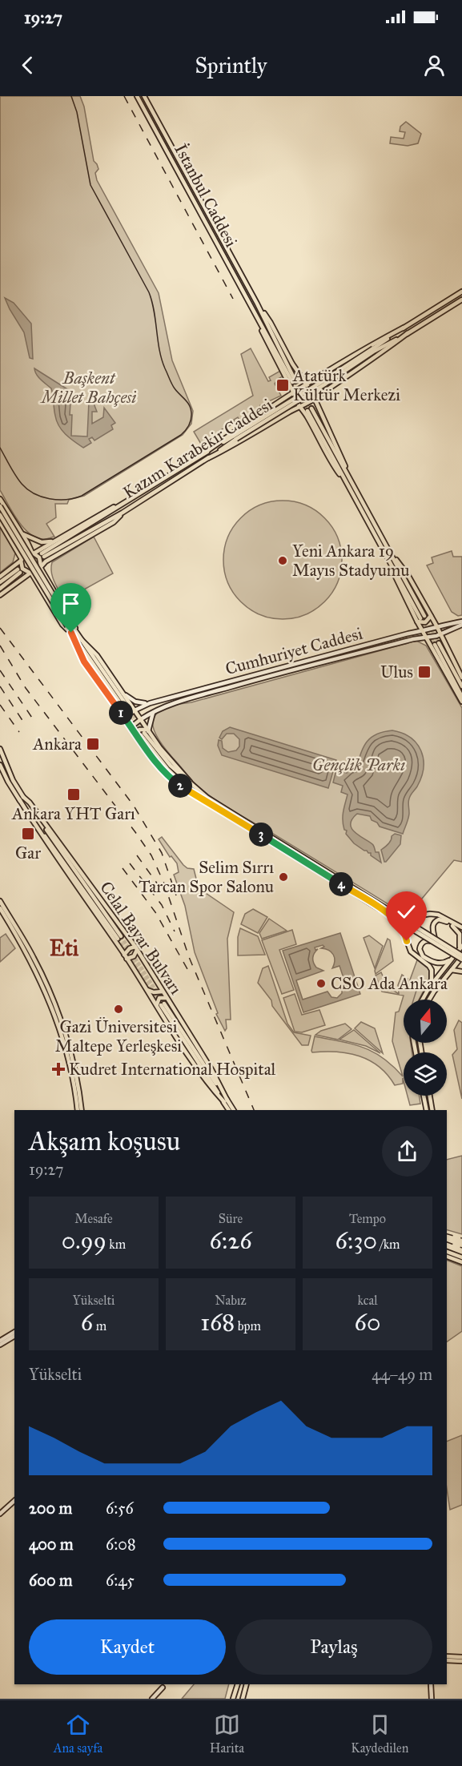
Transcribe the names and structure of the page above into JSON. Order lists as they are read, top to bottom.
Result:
{
  "streets": {
    "main road": [
      "İstanbul Caddesi",
      "Kazım Karabekir Caddesi",
      "Cumhuriyet Caddesi",
      "Celal Bayar Bulvarı"
    ]
  },
  "districts": ["Eti"],
  "parks": ["Başkent Millet Bahçesi", "Gençlik Parkı"],
  "places": {
    "transit": [
      "Atatürk Kültür Merkezi",
      "Ulus",
      "Ankara",
      "Ankara YHT Garı",
      "Gar"
    ],
    "other": [
      "Yeni Ankara 19 Mayıs Stadyumu",
      "Selim Sırrı Tarcan Spor Salonu",
      "CSO Ada Ankara",
      "Gazi Üniversitesi Maltepe Yerleşkesi"
    ],
    "health": ["Kudret International Hospital"]
  },
  "north": "top",
  "page": {
    "status": "19:27",
    "header": "Sprintly",
    "pins": [
      "1",
      "2",
      "3",
      "4"
    ],
    "heading": ["Akşam koşusu", "19:27"],
    "stats": [
      ["Mesafe", "0.99 km"],
      ["Süre", "6:26"],
      ["Tempo", "6:30 /km"],
      ["Yükselti", "6 m"],
      ["Nabız", "168 bpm"],
      ["kcal", "60"]
    ],
    "chart": ["Yükselti", "44–49 m"],
    "list": [
      {
        "name": "200 m",
        "note": "6:56"
      },
      {
        "name": "400 m",
        "note": "6:08"
      },
      {
        "name": "600 m",
        "note": "6:45"
      }
    ],
    "buttons": ["Kaydet", "Paylaş"],
    "tabs": ["Ana sayfa", "Harita", "Kaydedilen"]
  }
}
